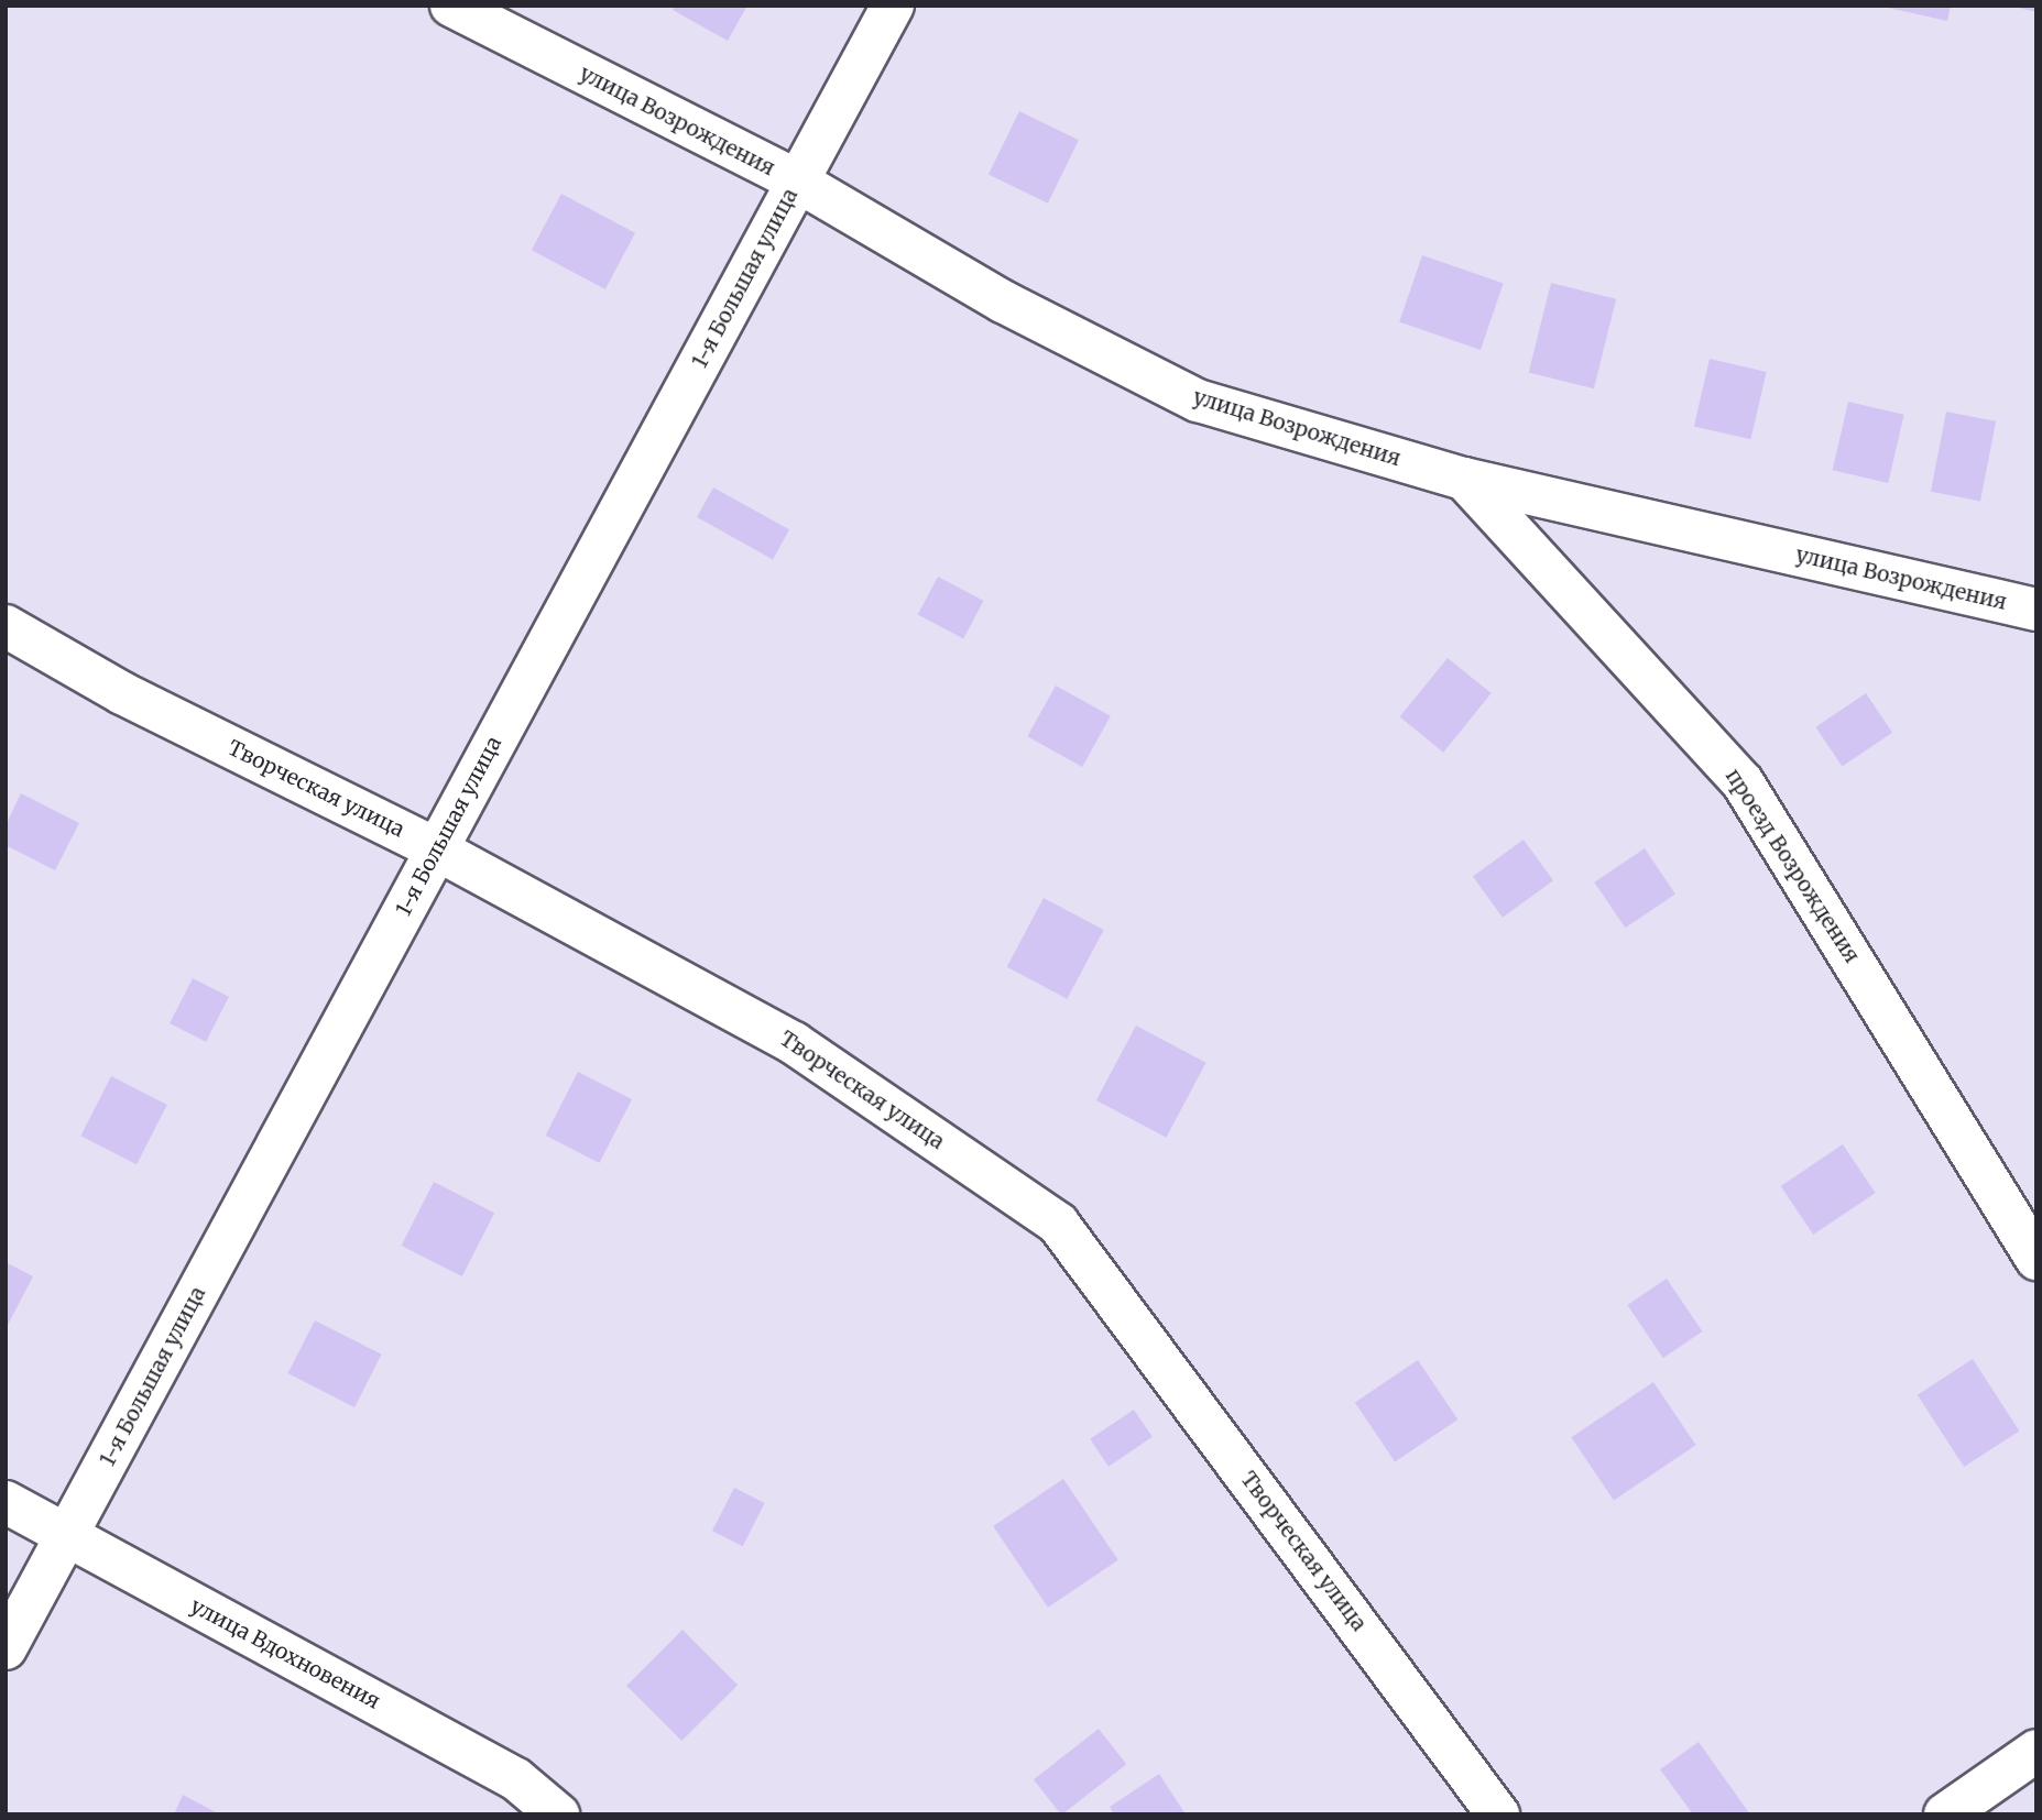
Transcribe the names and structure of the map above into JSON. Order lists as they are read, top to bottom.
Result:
{
  "streets": {
    "street": [
      "улица Возрождения",
      "1-я Большая улица",
      "Творческая улица",
      "проезд Возрождения",
      "улица Вдохновения"
    ]
  },
  "crossings": [
    ["улица Возрождения", "1-я Большая улица"],
    ["улица Возрождения", "проезд Возрождения"],
    ["1-я Большая улица", "Творческая улица"],
    ["1-я Большая улица", "улица Вдохновения"]
  ]
}
